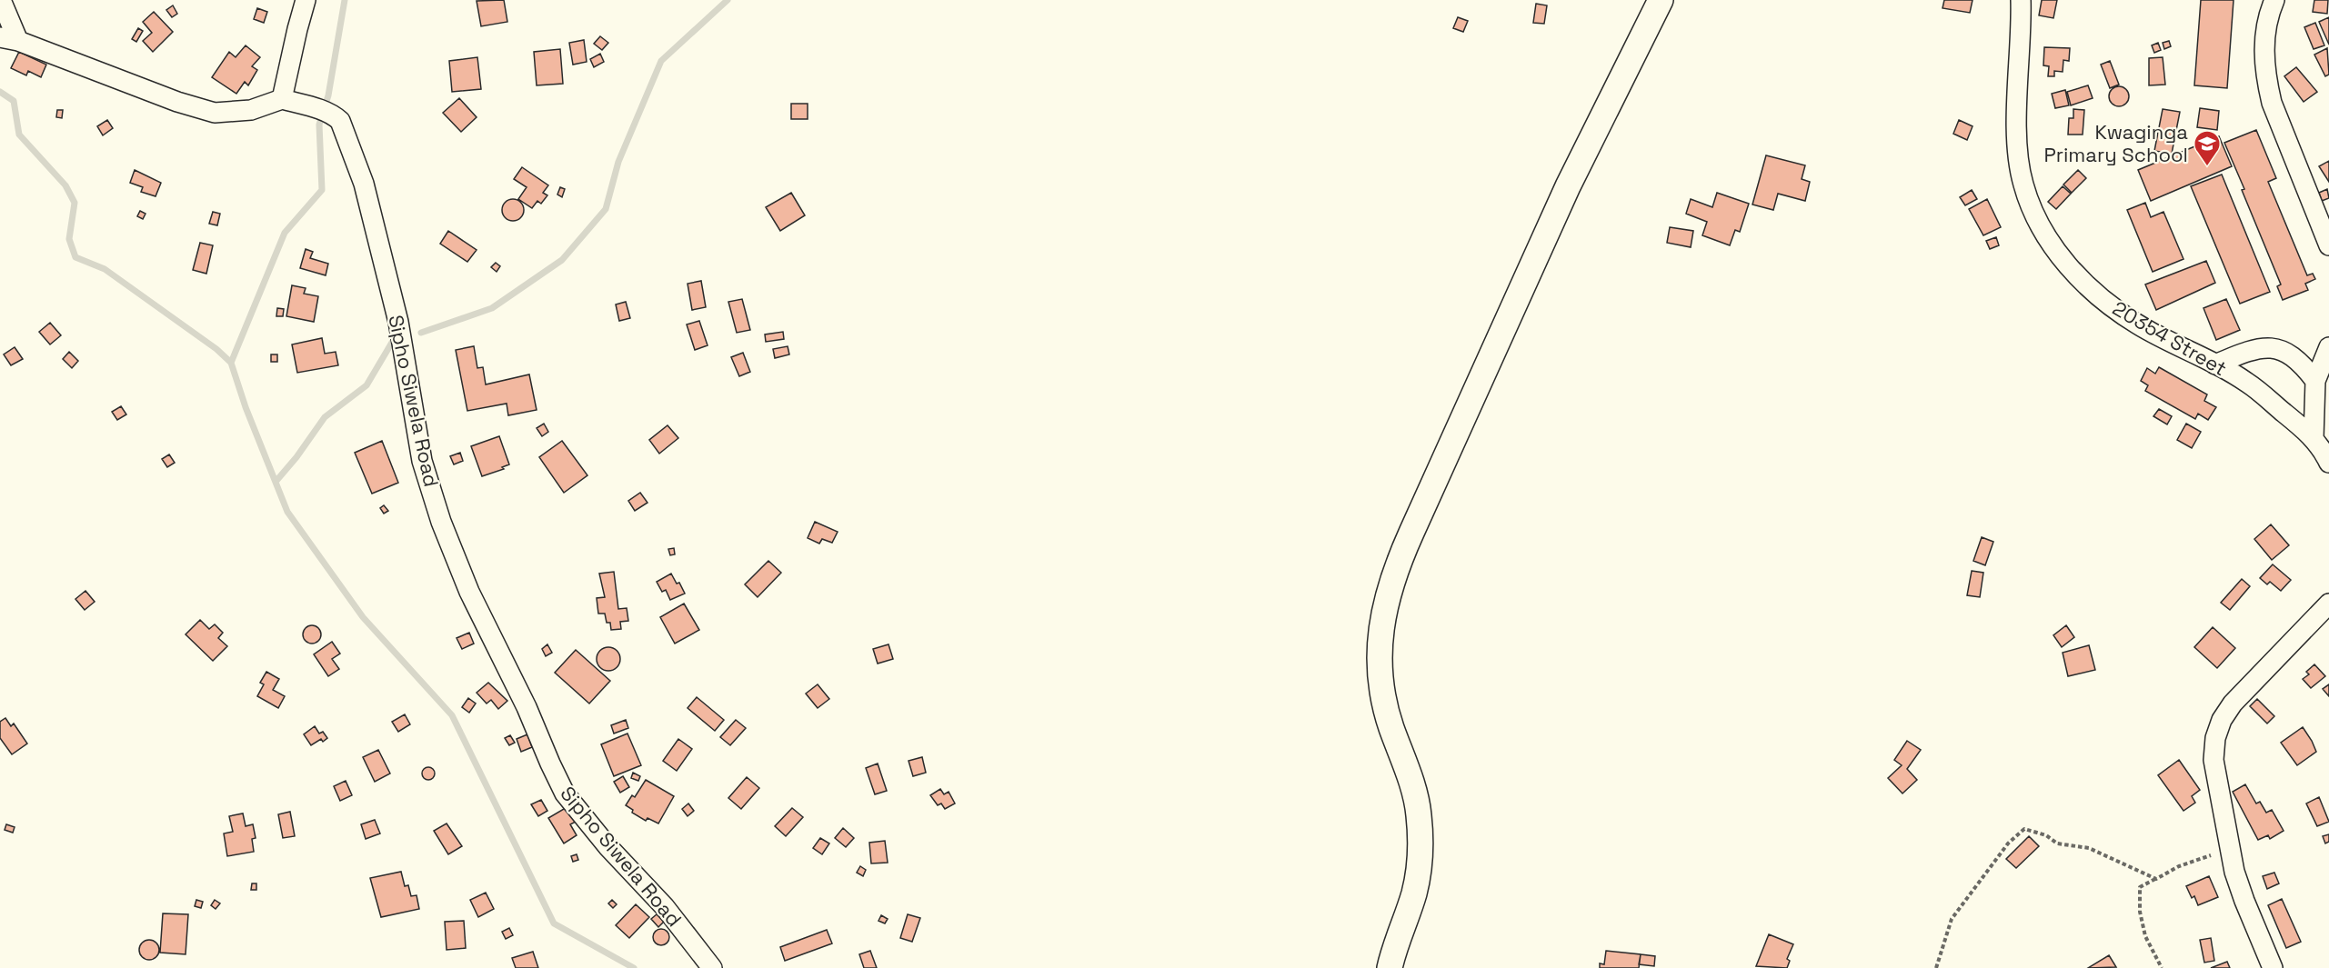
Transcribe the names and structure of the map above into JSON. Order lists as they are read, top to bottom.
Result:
{
  "streets": {
    "street": ["20354 Street", "Sipho Siwela Road"]
  },
  "places": {
    "school or university": ["Kwaginga Primary School"]
  }
}
